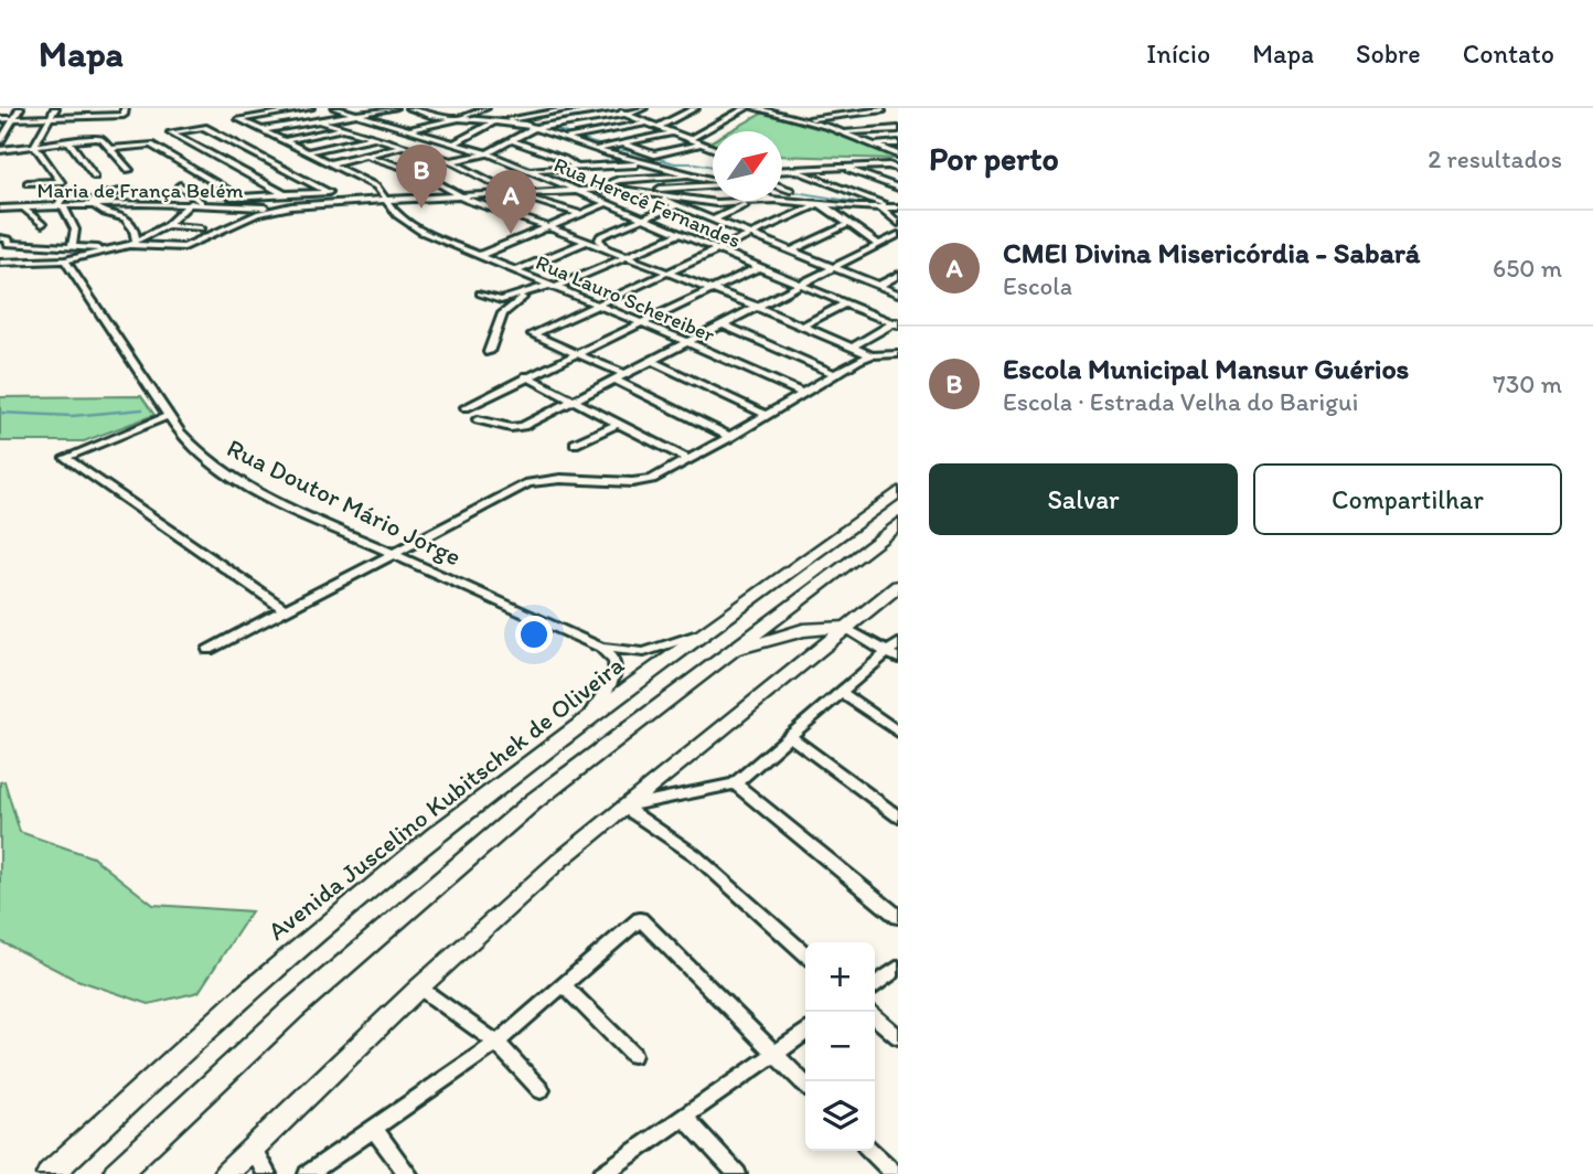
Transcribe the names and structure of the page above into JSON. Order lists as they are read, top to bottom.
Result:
{
  "streets": {
    "highway": ["Avenida Juscelino Kubitschek de Oliveira"],
    "street": [
      "Maria de França Belém",
      "Rua Herecê Fernandes",
      "Rua Lauro Schereiber",
      "Rua Doutor Mário Jorge"
    ]
  },
  "crossings": [
    ["Rua Doutor Mário Jorge", "Avenida Juscelino Kubitschek de Oliveira"]
  ],
  "north": "top right",
  "page": {
    "header": "Mapa",
    "nav": [
      "Início",
      "Mapa",
      "Sobre",
      "Contato"
    ],
    "heading": ["Por perto", "2 resultados"],
    "pins": ["B", "A"],
    "list": [
      {
        "mark": "A",
        "name": "CMEI Divina Misericórdia - Sabará",
        "note": "Escola",
        "value": "650 m"
      },
      {
        "mark": "B",
        "name": "Escola Municipal Mansur Guérios",
        "note": "Escola · Estrada Velha do Barigui",
        "value": "730 m"
      }
    ],
    "buttons": ["Salvar", "Compartilhar"],
    "map_buttons": ["+", "−"]
  }
}
